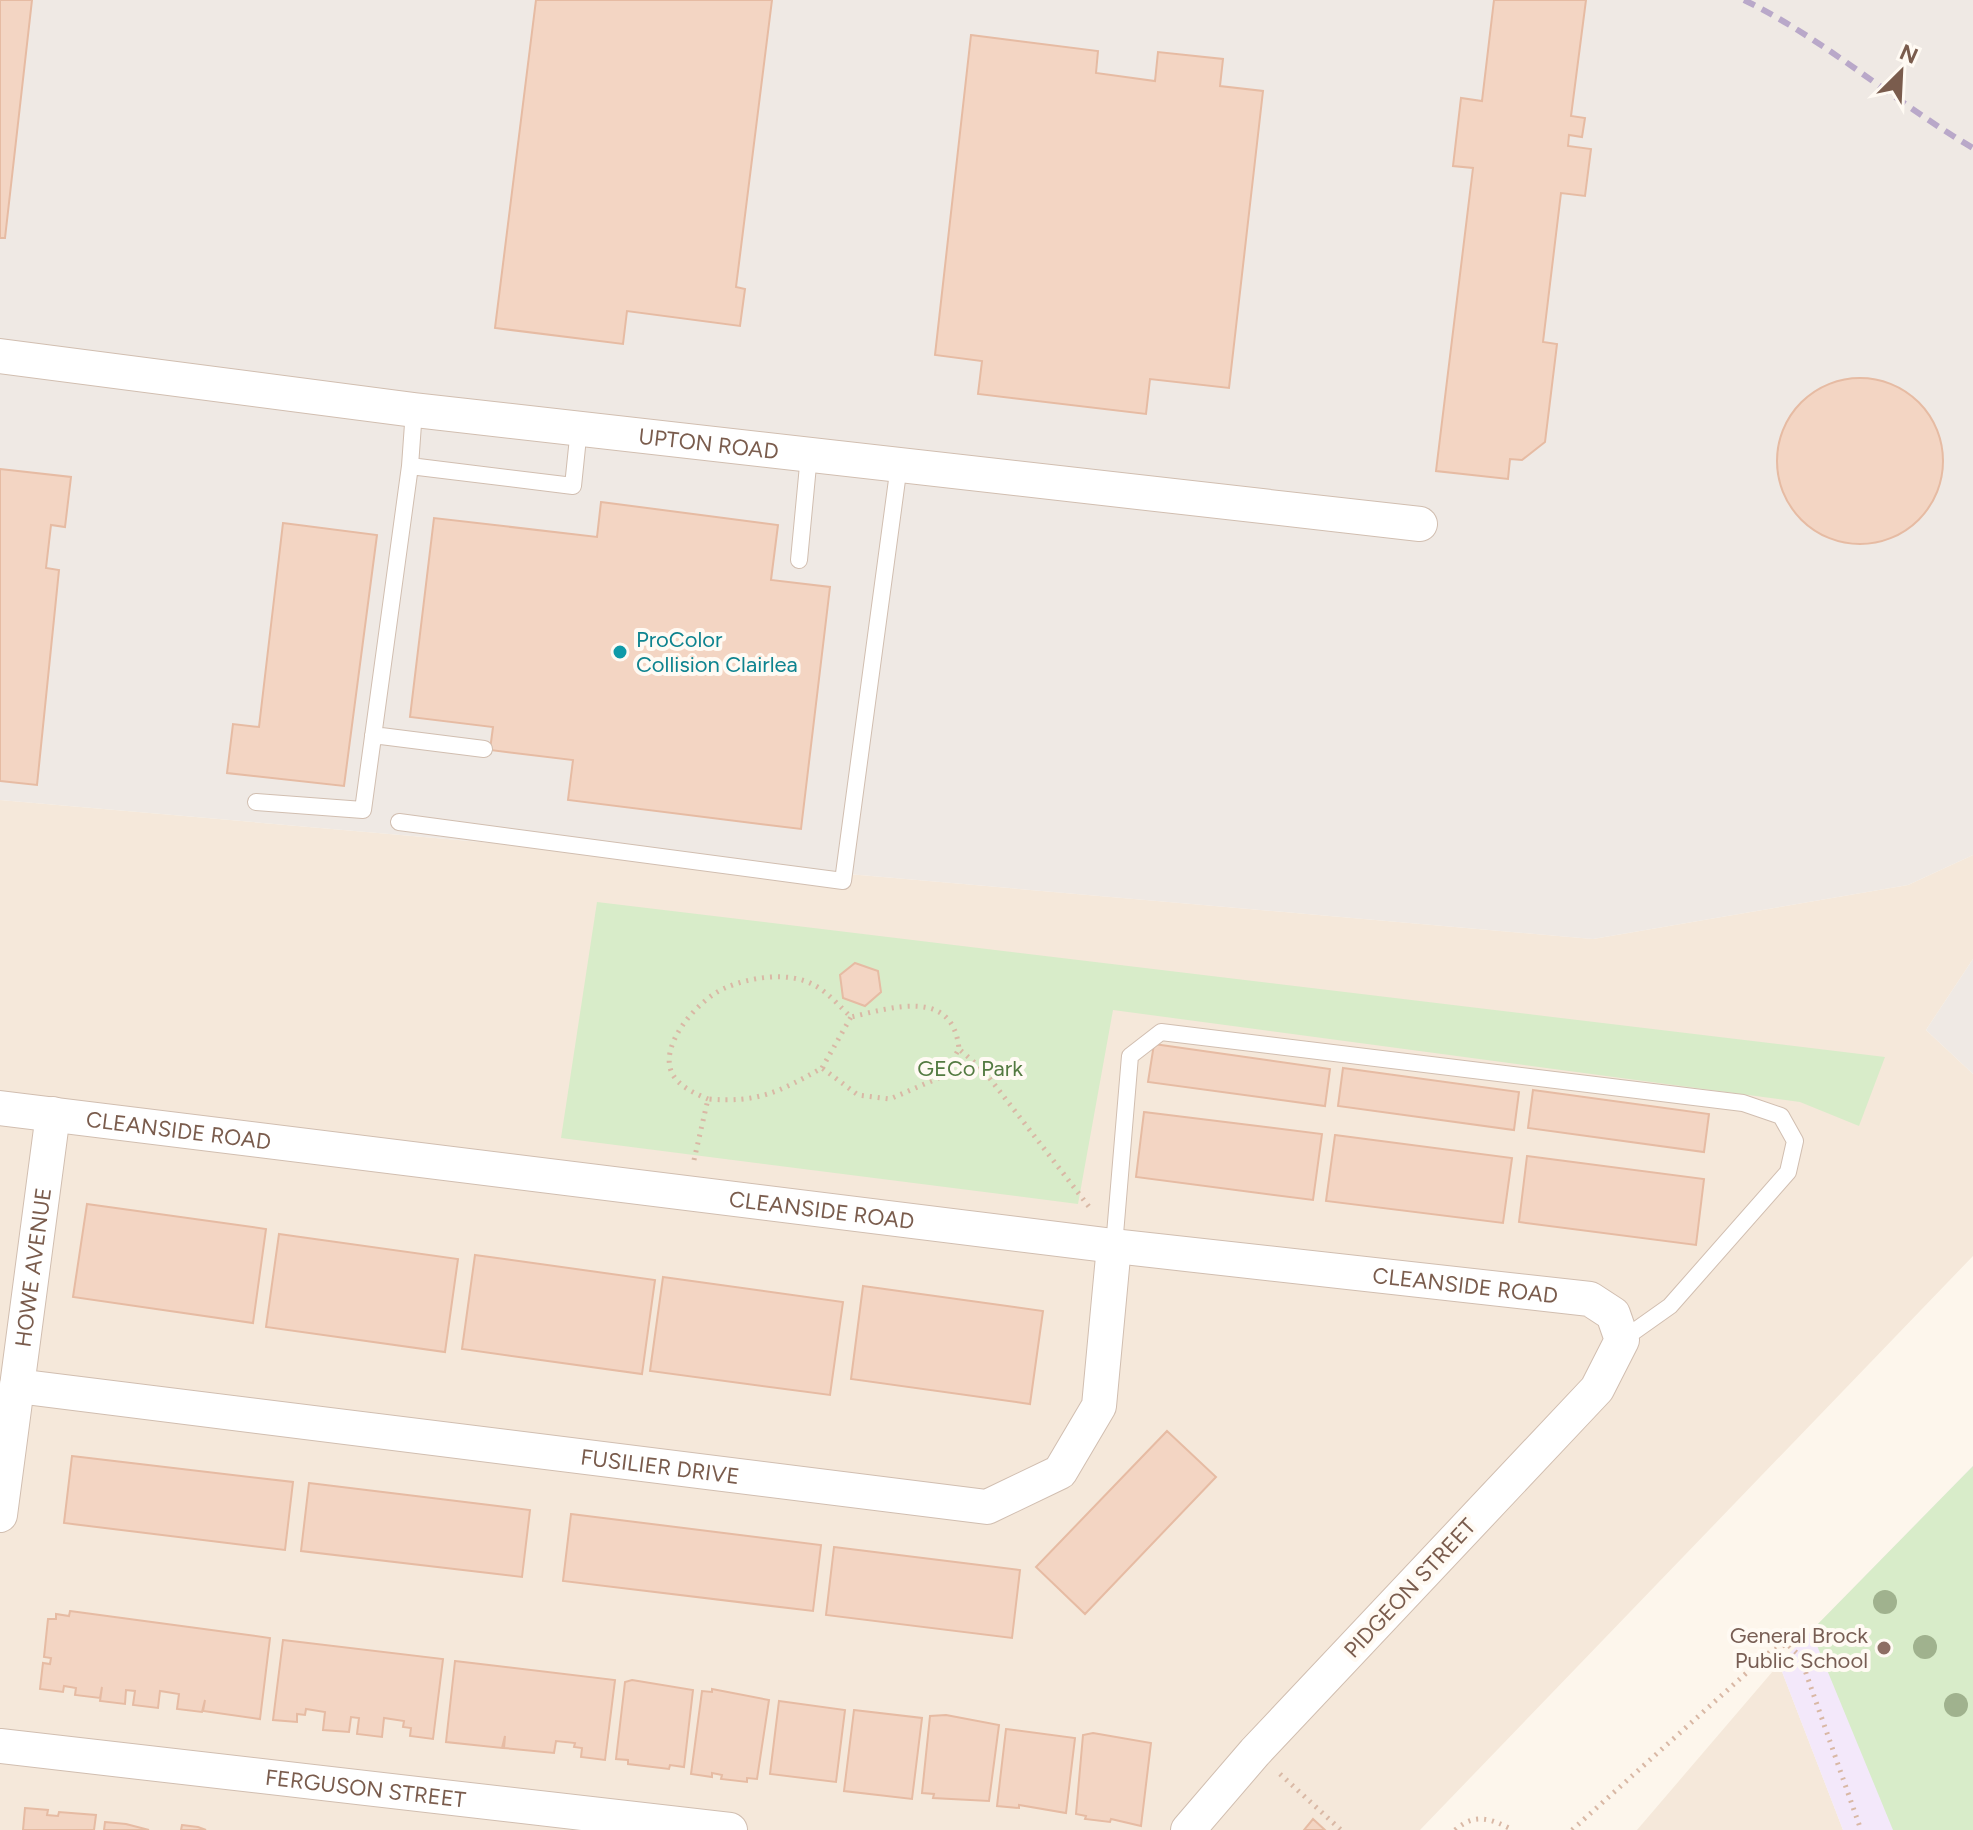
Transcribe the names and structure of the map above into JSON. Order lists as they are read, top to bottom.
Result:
{
  "streets": {
    "street": [
      "UPTON ROAD",
      "CLEANSIDE ROAD",
      "HOWE AVENUE",
      "FUSILIER DRIVE",
      "PIDGEON STREET",
      "FERGUSON STREET"
    ]
  },
  "crossings": [
    ["CLEANSIDE ROAD", "HOWE AVENUE"],
    ["CLEANSIDE ROAD", "FUSILIER DRIVE"],
    ["CLEANSIDE ROAD", "PIDGEON STREET"],
    ["HOWE AVENUE", "FUSILIER DRIVE"]
  ],
  "parks": ["GECo Park"],
  "places": ["ProColor Collision Clairlea", "General Brock Public School"],
  "north": "top right"
}
